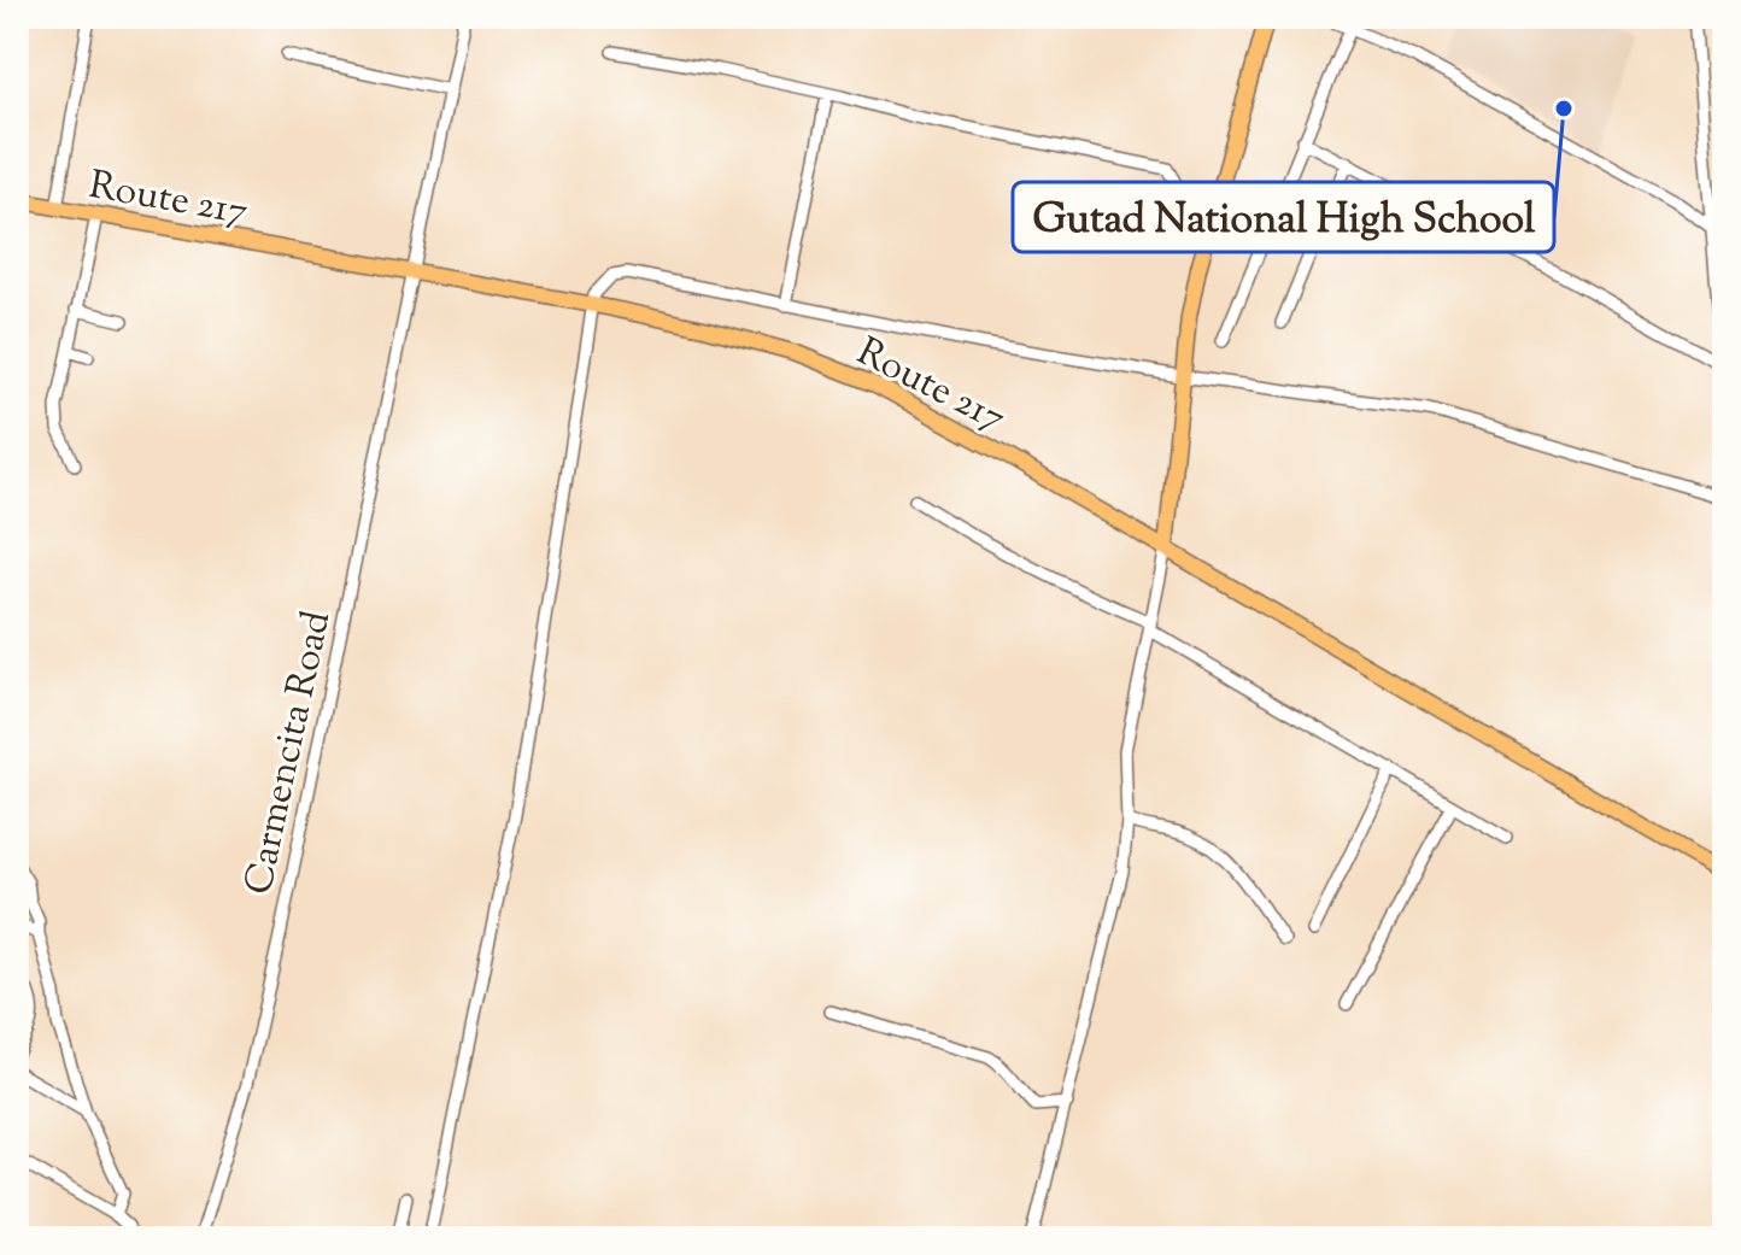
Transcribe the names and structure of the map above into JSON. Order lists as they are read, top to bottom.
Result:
{
  "streets": {
    "main road": ["Route 217"],
    "street": ["Carmencita Road"]
  },
  "crossings": [
    ["Route 217", "Carmencita Road"]
  ],
  "places": ["Gutad National High School"]
}
